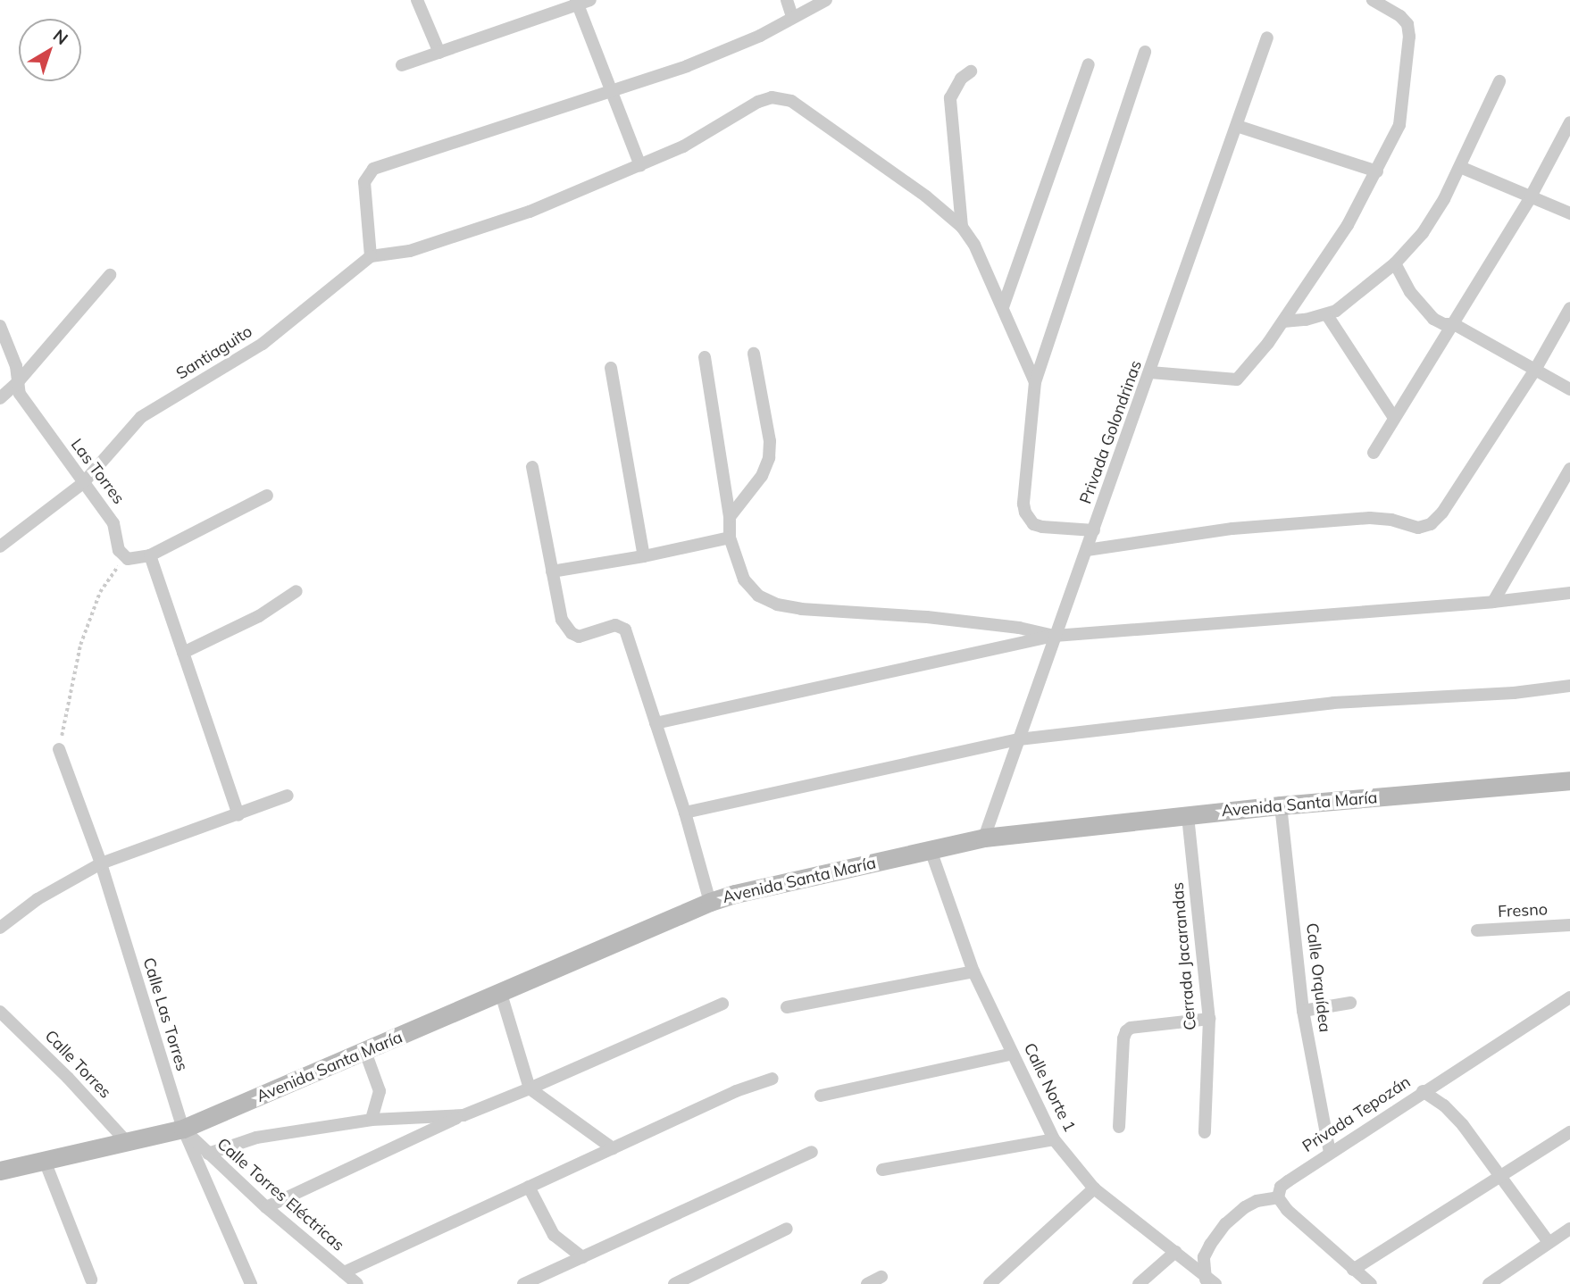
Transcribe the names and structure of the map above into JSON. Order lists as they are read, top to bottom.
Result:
{
  "streets": {
    "main road": ["Avenida Santa María"],
    "street": [
      "Santiaguito",
      "Privada Golondrinas",
      "Las Torres",
      "Fresno",
      "Cerrada Jacarandas",
      "Calle Orquídea",
      "Calle Las Torres",
      "Calle Torres",
      "Calle Norte 1",
      "Privada Tepozán",
      "Calle Torres Eléctricas"
    ]
  },
  "crossings": [
    ["Santiaguito", "Las Torres"],
    ["Privada Golondrinas", "Avenida Santa María"],
    ["Avenida Santa María", "Cerrada Jacarandas"],
    ["Avenida Santa María", "Calle Orquídea"],
    ["Avenida Santa María", "Calle Las Torres"],
    ["Avenida Santa María", "Calle Torres"],
    ["Avenida Santa María", "Calle Norte 1"],
    ["Avenida Santa María", "Calle Torres Eléctricas"],
    ["Calle Orquídea", "Privada Tepozán"],
    ["Calle Las Torres", "Calle Torres Eléctricas"]
  ],
  "north": "top right"
}
